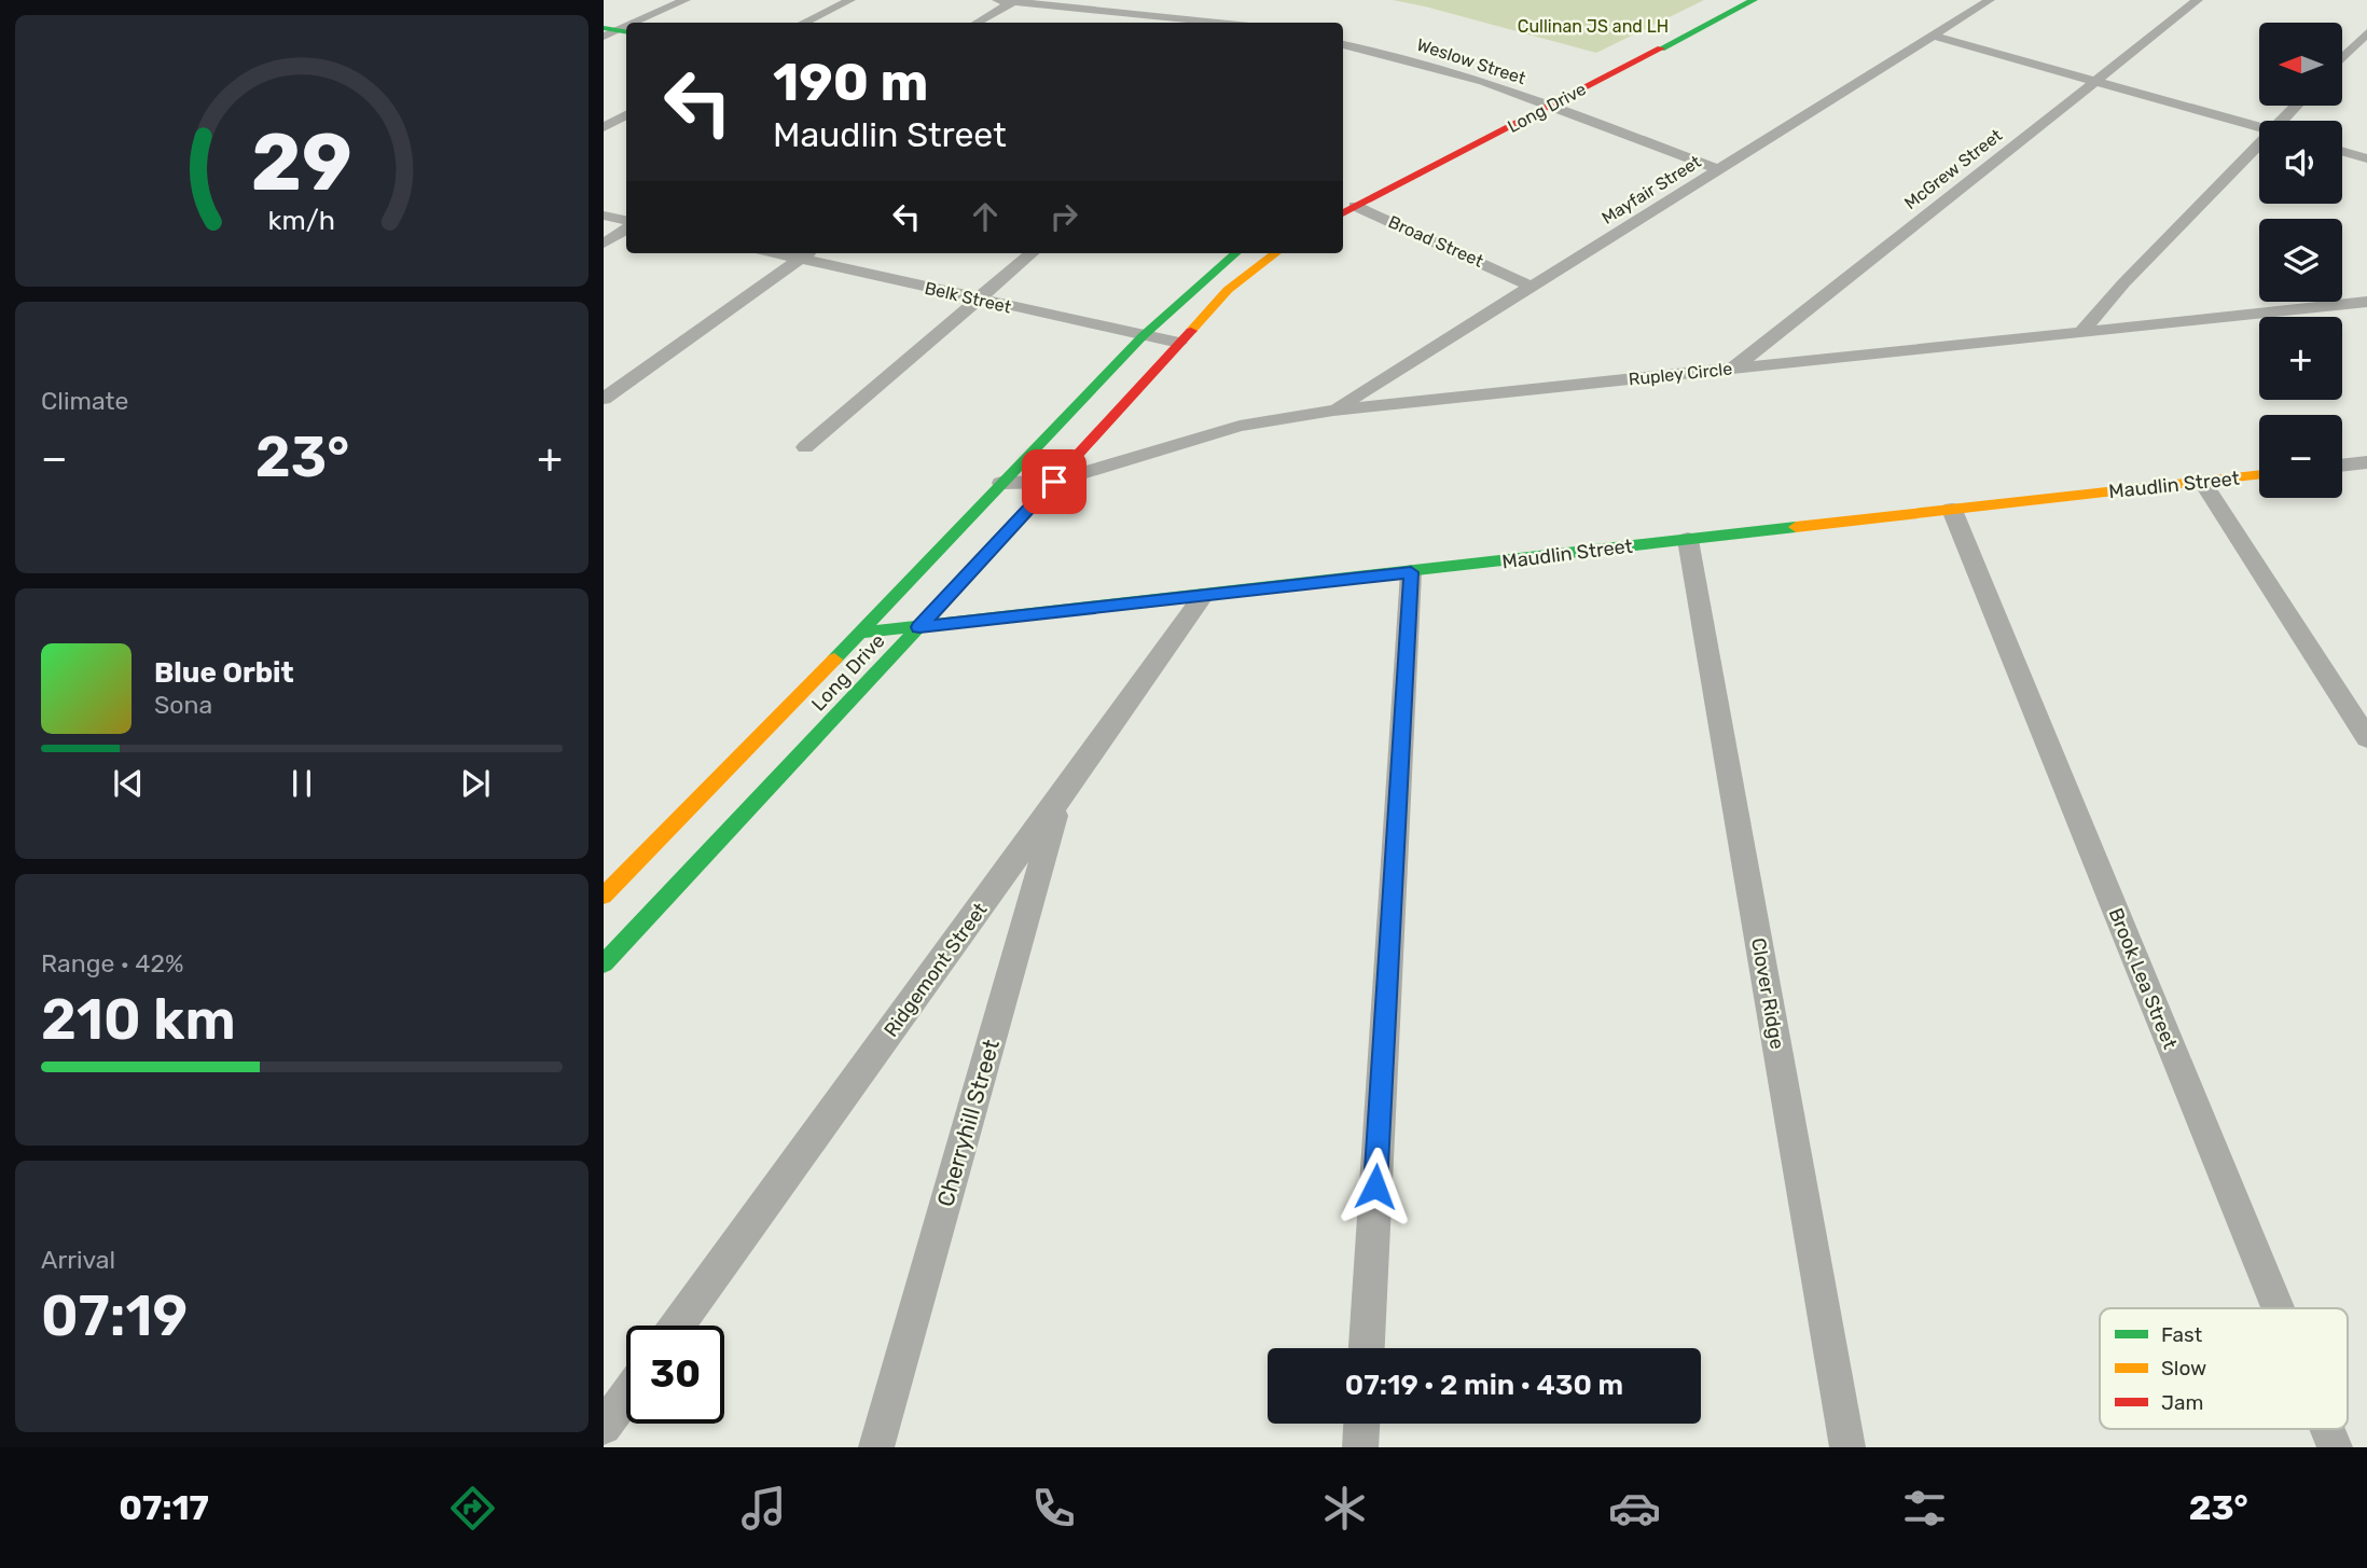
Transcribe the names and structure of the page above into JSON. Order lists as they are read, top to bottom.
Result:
{
  "streets": {
    "main road": ["Long Drive", "Maudlin Street"],
    "street": [
      "Weslow Street",
      "McGrew Street",
      "Mayfair Street",
      "Broad Street",
      "Belk Street",
      "Rupley Circle",
      "Ridgemont Street",
      "Brook Lea Street",
      "Clover Ridge",
      "Cherryhill Street"
    ]
  },
  "crossings": [
    ["Weslow Street", "Long Drive"],
    ["Weslow Street", "Mayfair Street"],
    ["Long Drive", "Broad Street"],
    ["Long Drive", "Belk Street"],
    ["Long Drive", "Rupley Circle"],
    ["Long Drive", "Maudlin Street"],
    ["McGrew Street", "Rupley Circle"],
    ["Mayfair Street", "Broad Street"],
    ["Mayfair Street", "Rupley Circle"],
    ["Maudlin Street", "Ridgemont Street"],
    ["Maudlin Street", "Brook Lea Street"],
    ["Maudlin Street", "Clover Ridge"],
    ["Ridgemont Street", "Cherryhill Street"]
  ],
  "parks": ["Cullinan JS and LH"],
  "legend": ["Fast", "Slow", "Jam"],
  "north": "left",
  "page": {
    "map_buttons": ["+", "−"],
    "turn": ["190 m", "Maudlin Street"],
    "tile": [
      "Climate",
      ["Range · 42%", "210 km"],
      ["Arrival", "07:19"]
    ],
    "heat": ["−", "23°", "+"],
    "song": ["Blue Orbit", "Sona"],
    "limit": "30",
    "trip": "07:19 · 2 min · 430 m",
    "tabs": ["07:17", "23°"],
    "gauge": ["29", "km/h"]
  }
}
